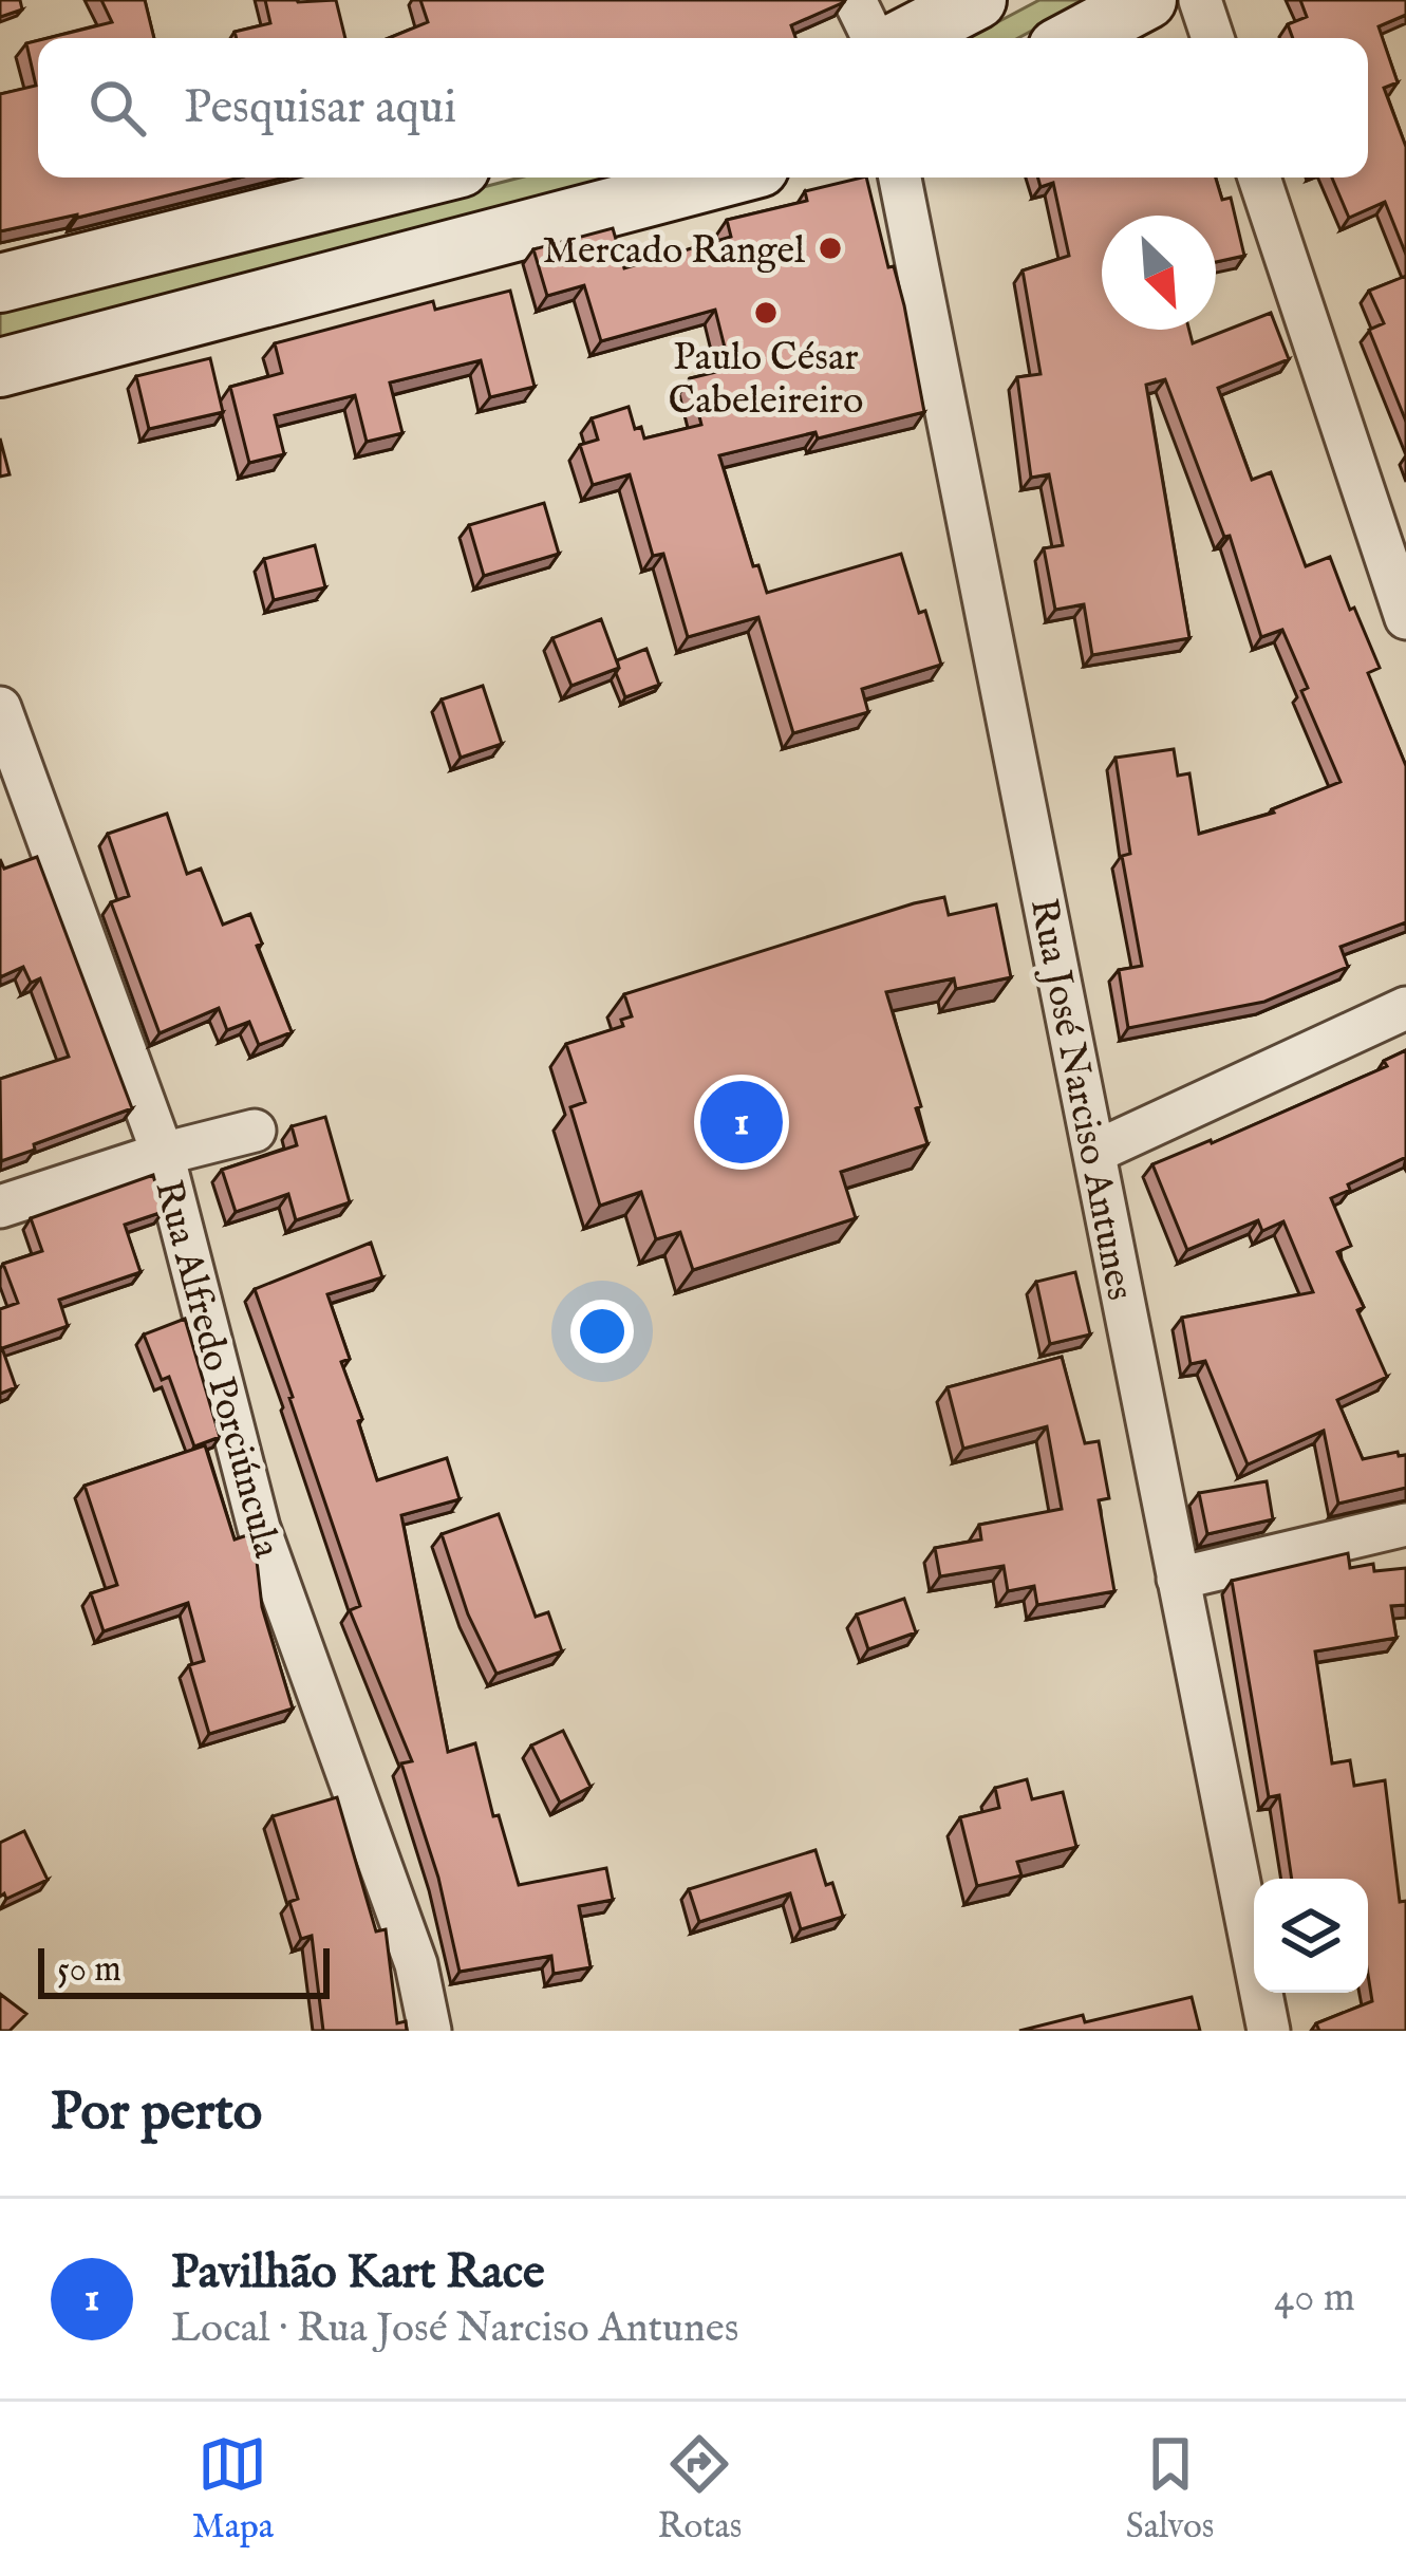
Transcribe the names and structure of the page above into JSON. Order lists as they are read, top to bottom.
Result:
{
  "streets": {
    "street": ["Rua José Narciso Antunes", "Rua Alfredo Porciúncula"]
  },
  "places": ["Mercado Rangel", "Paulo César Cabeleireiro"],
  "scale_bar": "50 m",
  "north": "bottom right",
  "page": {
    "search": "Pesquisar aqui",
    "pins": "1",
    "scale": "50 m",
    "heading": "Por perto",
    "list": [
      {
        "mark": "1",
        "name": "Pavilhão Kart Race",
        "note": "Local · Rua José Narciso Antunes",
        "value": "40 m"
      }
    ],
    "nav": ["Mapa", "Rotas", "Salvos"]
  }
}
